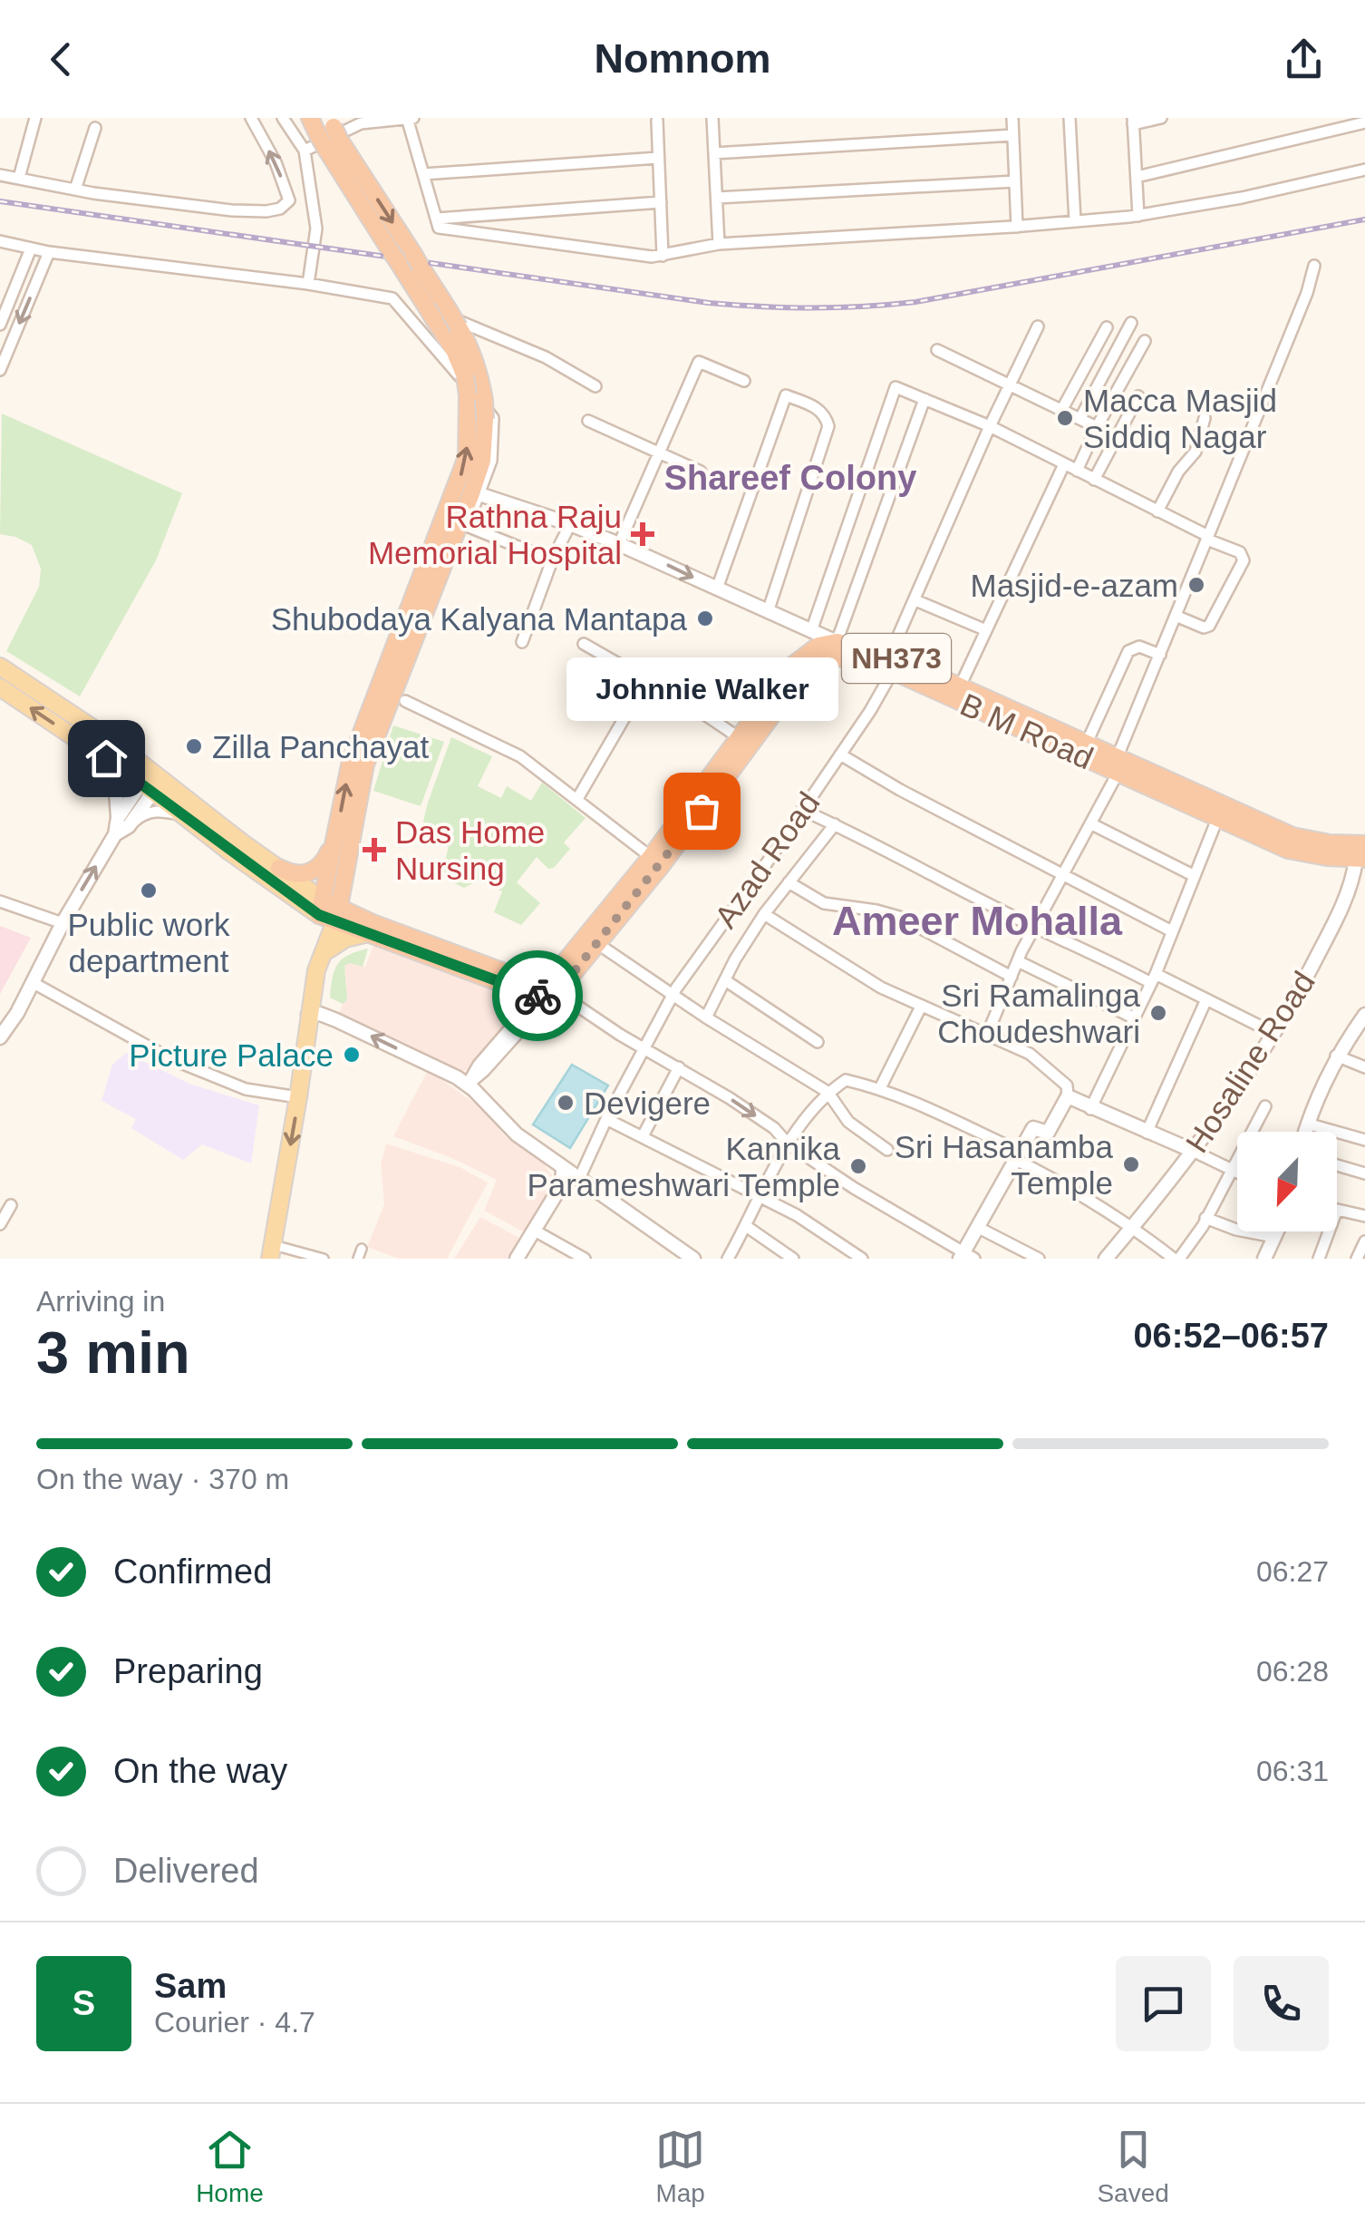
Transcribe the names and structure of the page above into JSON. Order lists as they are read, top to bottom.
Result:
{
  "streets": {
    "highway": ["NH373", "B M Road"],
    "street": ["Azad Road", "Hosaline Road"]
  },
  "crossings": [
    ["NH373", "B M Road"],
    ["NH373", "Azad Road"],
    ["NH373", "Hosaline Road"],
    ["B M Road", "Azad Road"]
  ],
  "districts": ["Shareef Colony", "Ameer Mohalla"],
  "places": {
    "other": [
      "Macca Masjid Siddiq Nagar",
      "Masjid-e-azam",
      "Shubodaya Kalyana Mantapa",
      "Zilla Panchayat",
      "Johnnie Walker",
      "Public work department",
      "Sri Ramalinga Choudeshwari",
      "Picture Palace",
      "Devigere",
      "Sri Hasanamba Temple",
      "Kannika Parameshwari Temple"
    ],
    "health": ["Rathna Raju Memorial Hospital", "Das Home Nursing"]
  },
  "north": "bottom left",
  "page": {
    "header": "Nomnom",
    "bubble": "Johnnie Walker",
    "heading": ["3 min", "Arriving in", "06:52–06:57"],
    "panel": ["Sam", "Courier · 4.7"],
    "bar": "On the way · 370 m",
    "list": [
      ["Confirmed", "06:27"],
      ["Preparing", "06:28"],
      ["On the way", "06:31"],
      "Delivered"
    ],
    "round": "S",
    "tabs": ["Home", "Map", "Saved"]
  }
}
